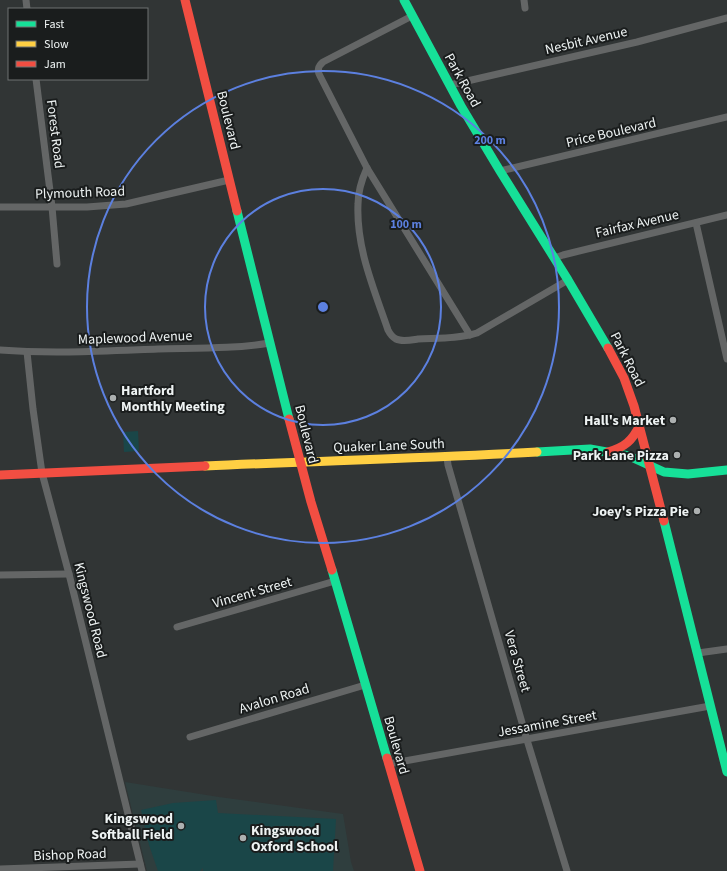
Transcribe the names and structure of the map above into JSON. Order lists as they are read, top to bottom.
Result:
{
  "streets": {
    "main road": ["Park Road", "Boulevard", "Quaker Lane South"],
    "street": [
      "Nesbit Avenue",
      "Price Boulevard",
      "Forest Road",
      "Plymouth Road",
      "Fairfax Avenue",
      "Maplewood Avenue",
      "Vincent Street",
      "Kingswood Road",
      "Vera Street",
      "Avalon Road",
      "Jessamine Street",
      "Bishop Road"
    ]
  },
  "crossings": [
    ["Nesbit Avenue", "Park Road"],
    ["Park Road", "Price Boulevard"],
    ["Park Road", "Fairfax Avenue"],
    ["Park Road", "Quaker Lane South"],
    ["Park Road", "Jessamine Street"],
    ["Boulevard", "Plymouth Road"],
    ["Boulevard", "Maplewood Avenue"],
    ["Boulevard", "Quaker Lane South"],
    ["Boulevard", "Vincent Street"],
    ["Boulevard", "Avalon Road"],
    ["Boulevard", "Jessamine Street"],
    ["Forest Road", "Plymouth Road"],
    ["Maplewood Avenue", "Kingswood Road"],
    ["Quaker Lane South", "Kingswood Road"],
    ["Quaker Lane South", "Vera Street"],
    ["Kingswood Road", "Bishop Road"],
    ["Vera Street", "Jessamine Street"]
  ],
  "places": [
    "Hartford Monthly Meeting",
    "Hall's Market",
    "Park Lane Pizza",
    "Joey's Pizza Pie",
    "Kingswood Softball Field",
    "Kingswood Oxford School"
  ],
  "legend": ["Fast", "Slow", "Jam"],
  "rings": ["200 m", "100 m"]
}
